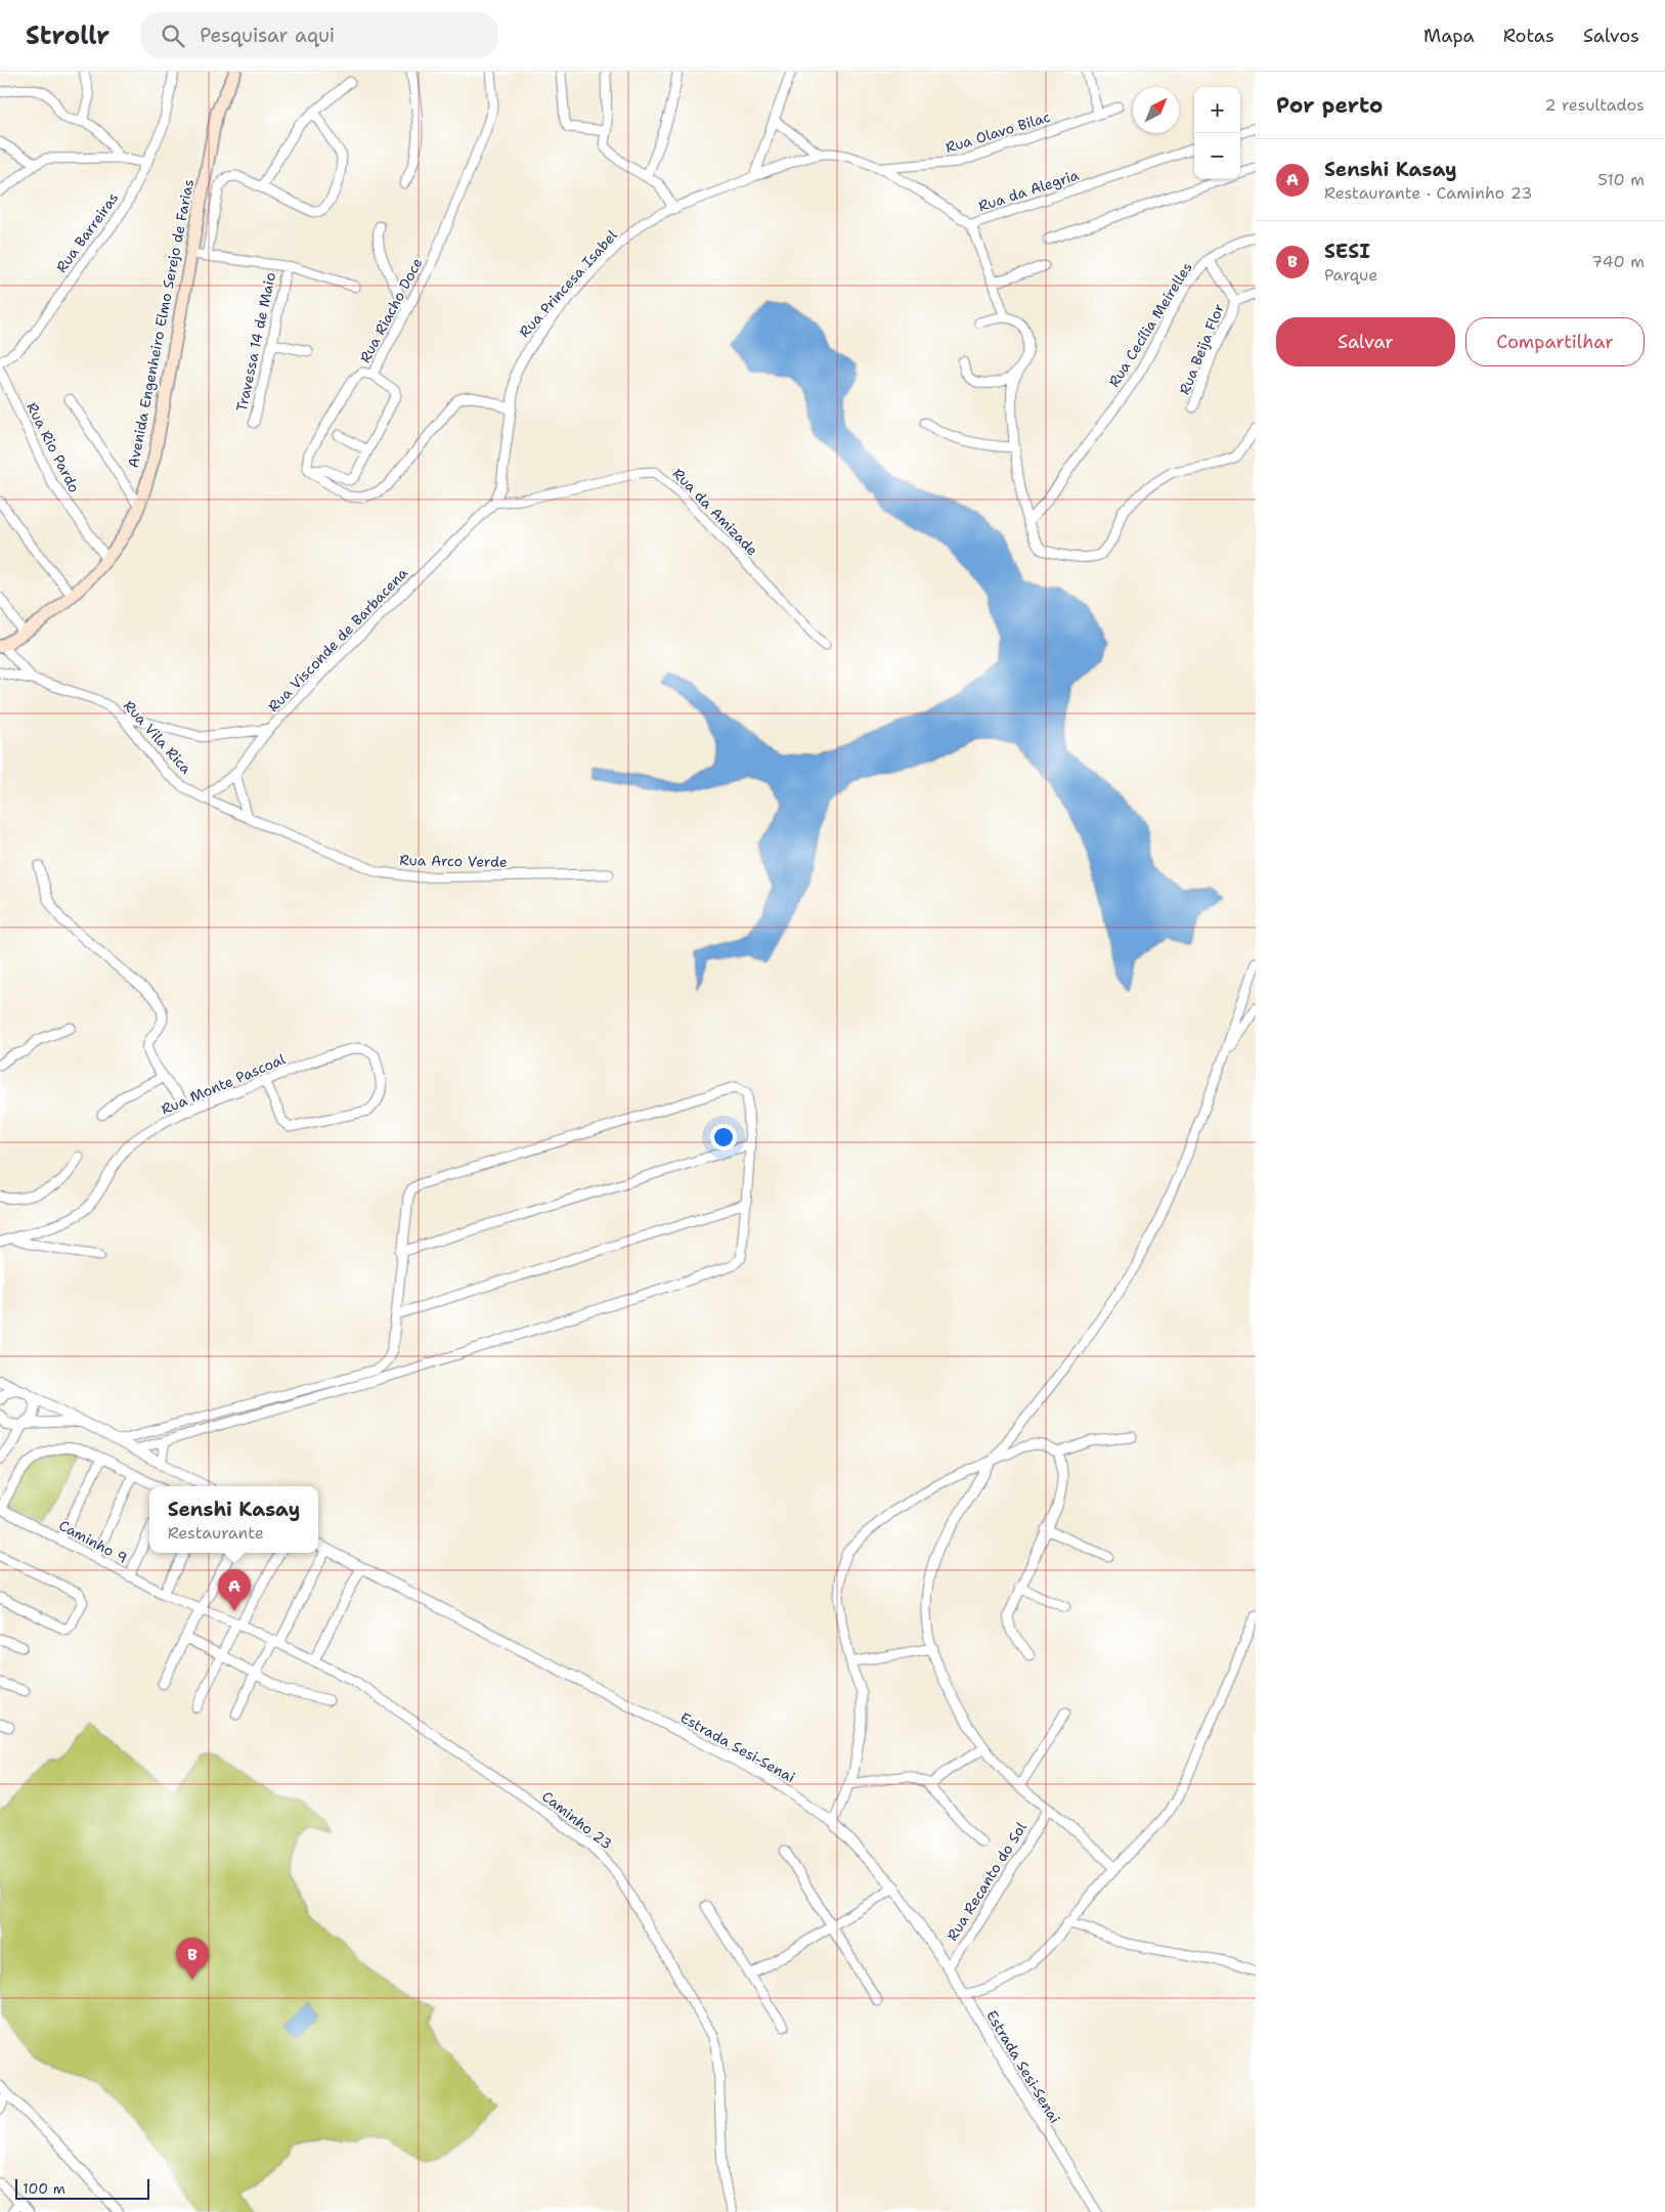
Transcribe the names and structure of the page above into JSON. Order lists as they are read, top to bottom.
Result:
{
  "streets": {
    "main road": ["Avenida Engenheiro Elmo Serejo de Farias"],
    "street": [
      "Rua Olavo Bilac",
      "Rua da Alegria",
      "Rua Barreiras",
      "Rua Princesa Isabel",
      "Rua Riacho Doce",
      "Rua Cecília Meirelles",
      "Travessa 14 de Maio",
      "Rua Beija Flor",
      "Rua Rio Pardo",
      "Rua da Amizade",
      "Rua Visconde de Barbacena",
      "Rua Vila Rica",
      "Rua Arco Verde",
      "Rua Monte Pascoal",
      "Caminho 9",
      "Estrada Sesi-Senai",
      "Caminho 23",
      "Rua Recanto do Sol"
    ]
  },
  "crossings": [
    ["Rua Olavo Bilac", "Rua da Alegria"],
    ["Rua da Alegria", "Rua Princesa Isabel"],
    ["Rua Princesa Isabel", "Rua da Amizade"],
    ["Rua Princesa Isabel", "Rua Visconde de Barbacena"],
    ["Avenida Engenheiro Elmo Serejo de Farias", "Travessa 14 de Maio"],
    ["Avenida Engenheiro Elmo Serejo de Farias", "Rua Rio Pardo"],
    ["Rua Cecília Meirelles", "Rua Beija Flor"],
    ["Rua da Amizade", "Rua Visconde de Barbacena"],
    ["Rua Visconde de Barbacena", "Rua Vila Rica"],
    ["Rua Visconde de Barbacena", "Rua Arco Verde"],
    ["Rua Vila Rica", "Rua Arco Verde"],
    ["Caminho 9", "Caminho 23"],
    ["Estrada Sesi-Senai", "Rua Recanto do Sol"]
  ],
  "scale_bar": "100 m",
  "north": "top right",
  "page": {
    "header": "Strollr",
    "search": "Pesquisar aqui",
    "nav": ["Mapa", "Rotas", "Salvos"],
    "heading": ["Por perto", "2 resultados"],
    "map_buttons": ["+", "−"],
    "list": [
      {
        "mark": "A",
        "name": "Senshi Kasay",
        "note": "Restaurante · Caminho 23",
        "value": "510 m"
      },
      {
        "mark": "B",
        "name": "SESI",
        "note": "Parque",
        "value": "740 m"
      }
    ],
    "buttons": ["Salvar", "Compartilhar"],
    "popup": ["Senshi Kasay", "Restaurante"],
    "pins": ["A", "B"],
    "scale": "100 m"
  }
}
